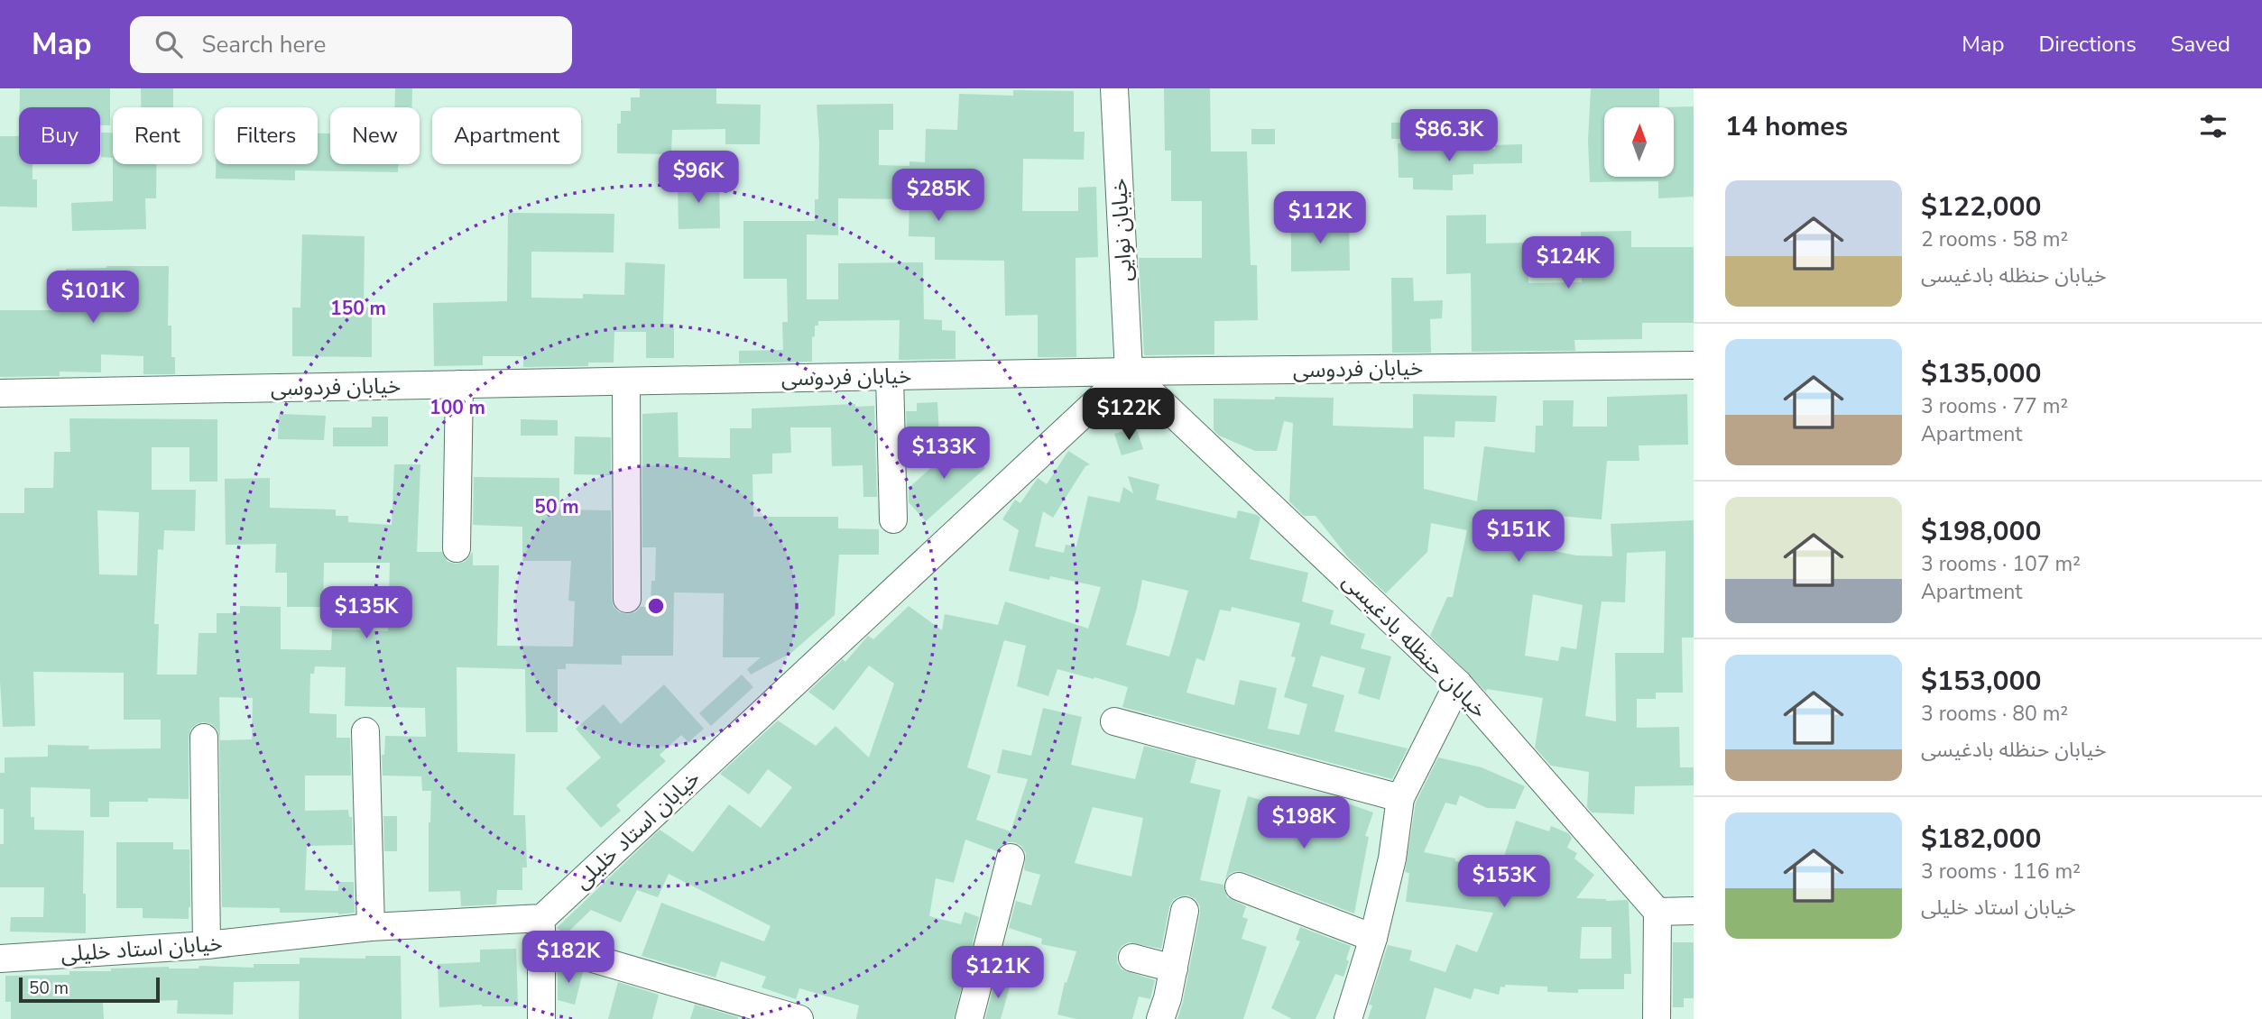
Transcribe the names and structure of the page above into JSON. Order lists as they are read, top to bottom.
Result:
{
  "streets": {
    "street": [
      "خیابان نوایی",
      "خیابان فردوسی",
      "خیابان حنظله بادغیسی",
      "خیابان استاد خلیلی"
    ]
  },
  "crossings": [
    ["خیابان نوایی", "خیابان فردوسی"],
    ["خیابان نوایی", "خیابان حنظله بادغیسی"],
    ["خیابان نوایی", "خیابان استاد خلیلی"],
    ["خیابان فردوسی", "خیابان حنظله بادغیسی"],
    ["خیابان فردوسی", "خیابان استاد خلیلی"],
    ["خیابان حنظله بادغیسی", "خیابان استاد خلیلی"]
  ],
  "scale_bar": "50 m",
  "north": "top",
  "page": {
    "header": "Map",
    "search": "Search here",
    "nav": ["Map", "Directions", "Saved"],
    "heading": "14 homes",
    "chip": [
      "Buy",
      "Rent",
      "Filters",
      "New",
      "Apartment"
    ],
    "price": [
      "$86.3K",
      "$96K",
      "$285K",
      "$112K",
      "$124K",
      "$101K",
      "$122K",
      "$133K",
      "$151K",
      "$135K",
      "$198K",
      "$153K",
      "$182K",
      "$121K"
    ],
    "list": [
      {
        "name": "$122,000",
        "note": "2 rooms · 58 m² · خیابان حنظله بادغیسی"
      },
      {
        "name": "$135,000",
        "note": "3 rooms · 77 m² · Apartment"
      },
      {
        "name": "$198,000",
        "note": "3 rooms · 107 m² · Apartment"
      },
      {
        "name": "$153,000",
        "note": "3 rooms · 80 m² · خیابان حنظله بادغیسی"
      },
      {
        "name": "$182,000",
        "note": "3 rooms · 116 m² · خیابان استاد خلیلی"
      }
    ],
    "scale": "50 m"
  },
  "rings": ["150 m", "100 m", "50 m"]
}
